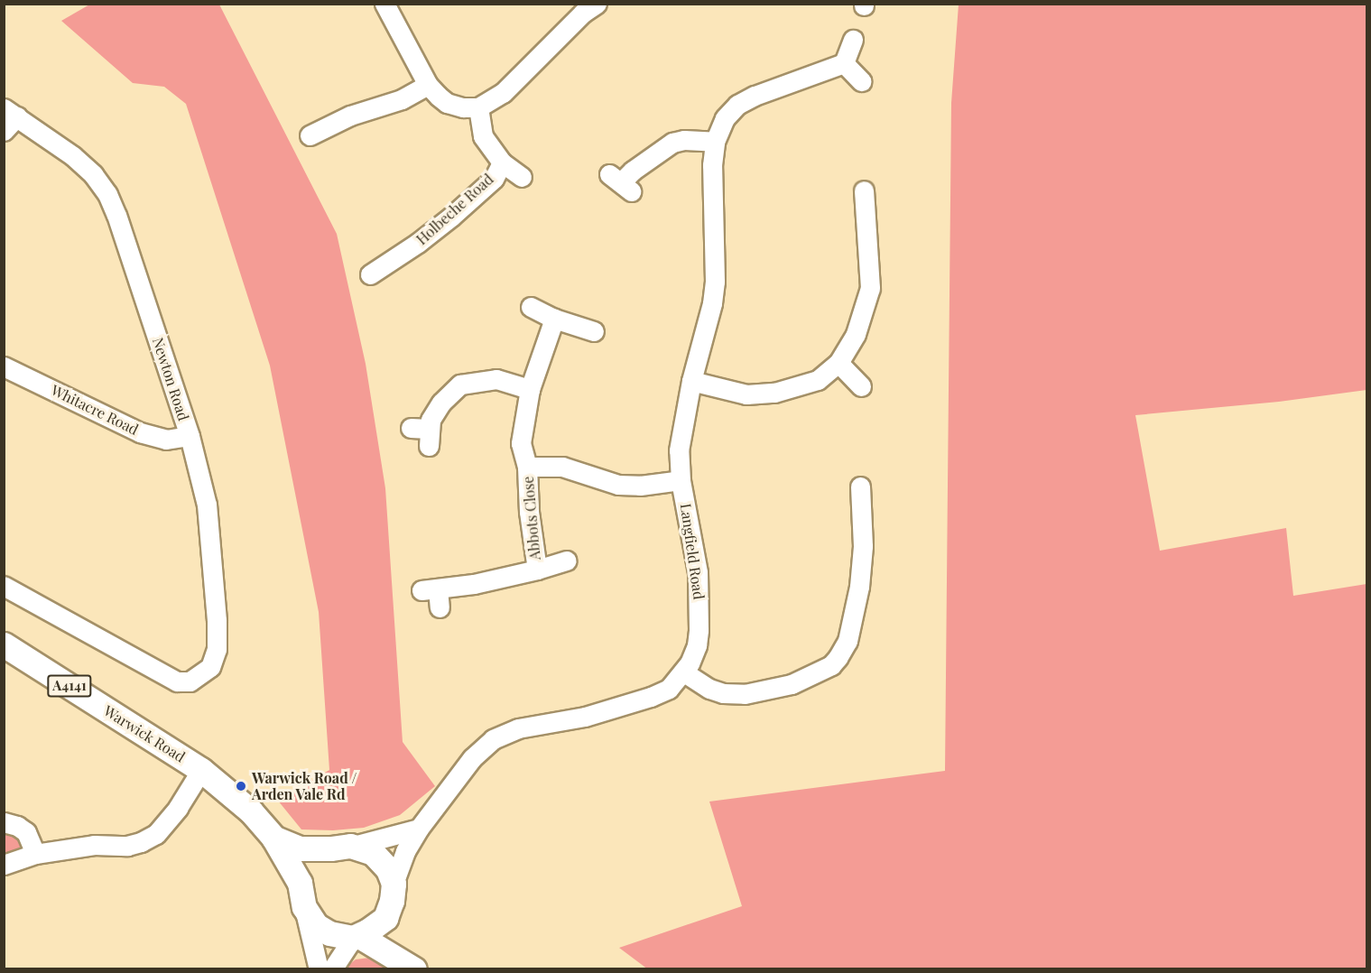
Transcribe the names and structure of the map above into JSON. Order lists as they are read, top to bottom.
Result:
{
  "streets": {
    "main road": ["A4141", "Warwick Road"],
    "street": [
      "Holbeche Road",
      "Newton Road",
      "Whitacre Road",
      "Abbots Close",
      "Langfield Road"
    ]
  },
  "crossings": [
    ["Newton Road", "Whitacre Road"],
    ["Abbots Close", "Langfield Road"],
    ["Langfield Road", "Warwick Road"]
  ],
  "places": ["Warwick Road / Arden Vale Rd"]
}
